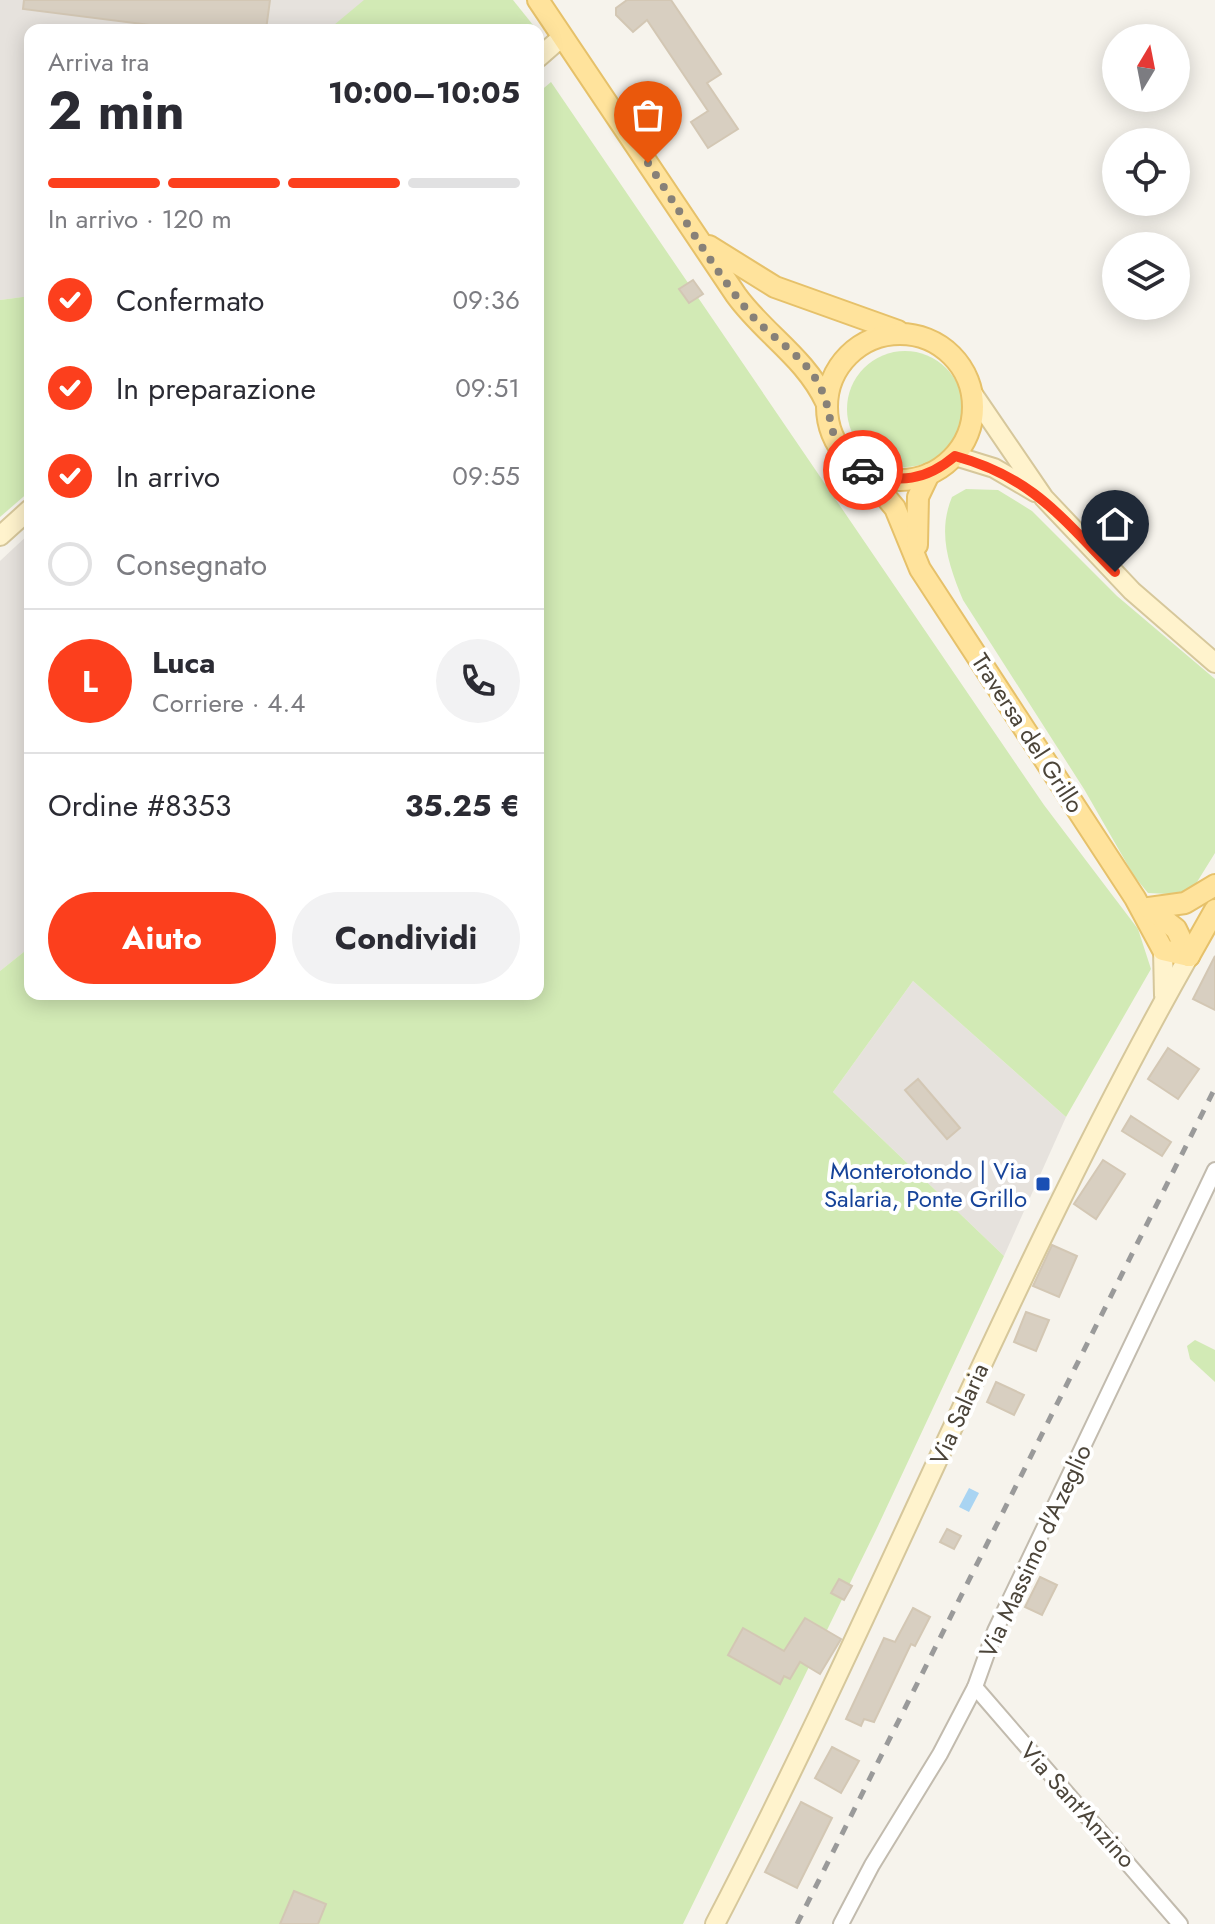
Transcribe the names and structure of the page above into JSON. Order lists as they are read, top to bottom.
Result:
{
  "streets": {
    "main road": ["Traversa del Grillo", "Via Salaria"],
    "street": ["Via Massimo d'Azeglio", "Via Sant'Anzino"]
  },
  "crossings": [
    ["Via Massimo d'Azeglio", "Via Sant'Anzino"]
  ],
  "places": {
    "transit": ["Monterotondo | Via Salaria, Ponte Grillo"]
  },
  "north": "top",
  "page": {
    "heading": ["2 min", "Arriva tra", "10:00–10:05"],
    "panel": [
      "Luca",
      "Corriere · 4.4",
      "Ordine #8353",
      "35.25 €"
    ],
    "bar": "In arrivo · 120 m",
    "list": [
      ["Confermato", "09:36"],
      ["In preparazione", "09:51"],
      ["In arrivo", "09:55"],
      "Consegnato"
    ],
    "round": "L",
    "buttons": ["Aiuto", "Condividi"]
  }
}
